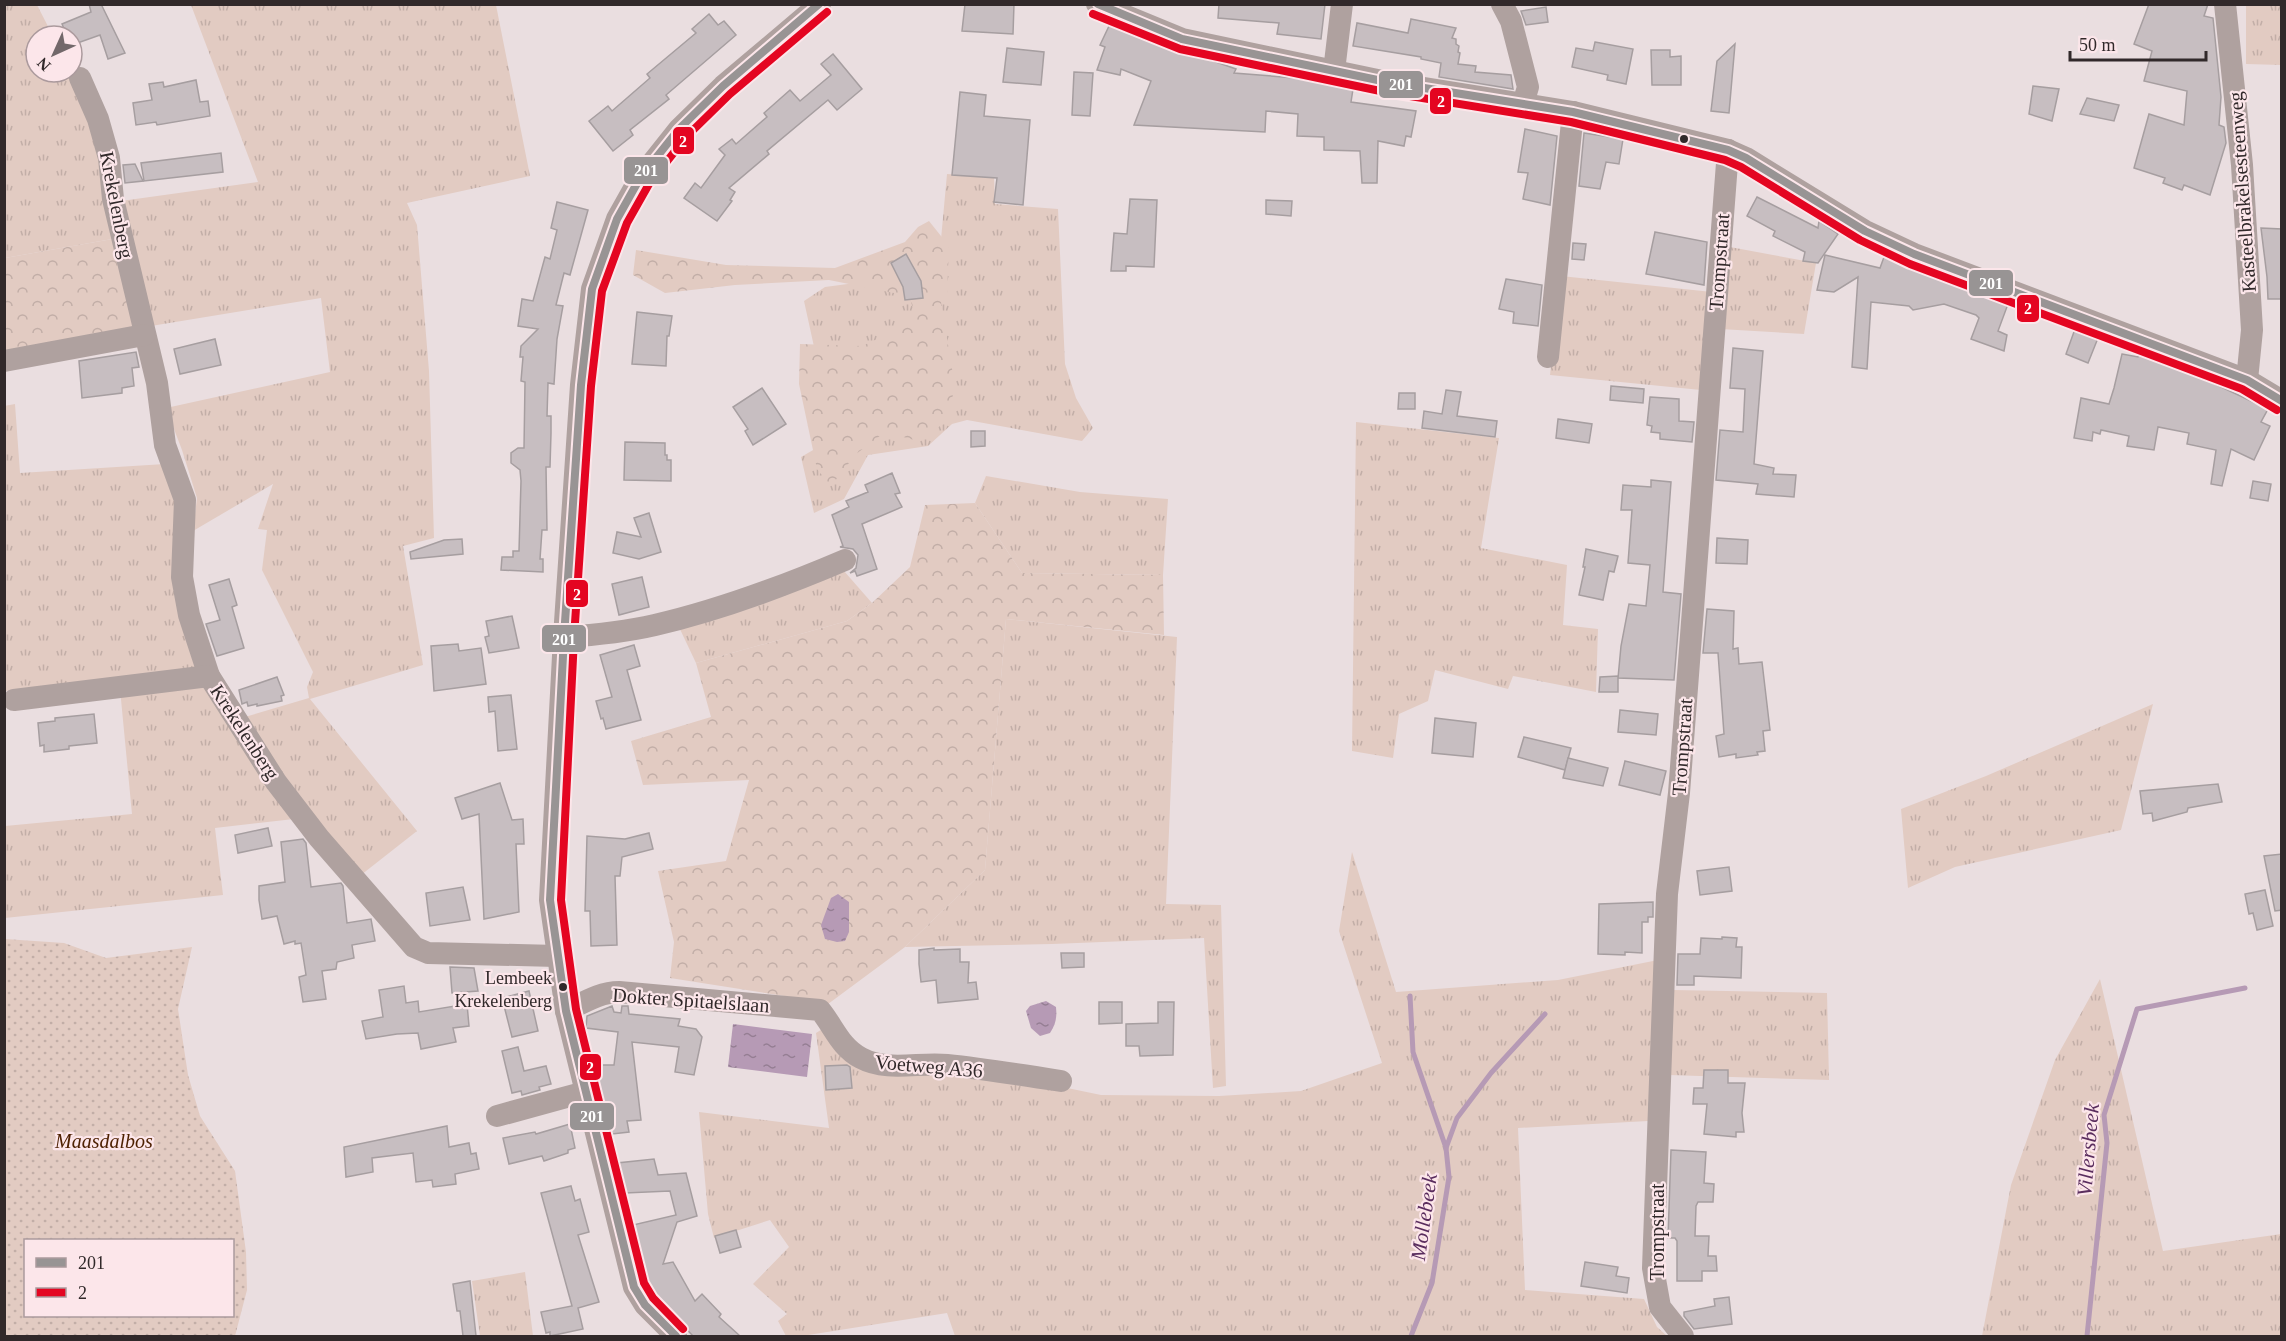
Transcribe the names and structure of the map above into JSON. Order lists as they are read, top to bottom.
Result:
{
  "streets": {
    "street": [
      "Kasteelbrakelsesteenweg",
      "Krekelenberg",
      "Trompstraat",
      "Dokter Spitaelslaan",
      "Voetweg A36"
    ]
  },
  "crossings": [
    ["Dokter Spitaelslaan", "Voetweg A36"]
  ],
  "water": ["Villersbeek", "Mollebeek"],
  "parks": ["Maasdalbos"],
  "places": ["Lembeek Krekelenberg"],
  "lines": ["transit line 201", "transit line 2"],
  "legend": ["201", "2"],
  "scale_bar": "50 m",
  "north": "bottom left"
}
